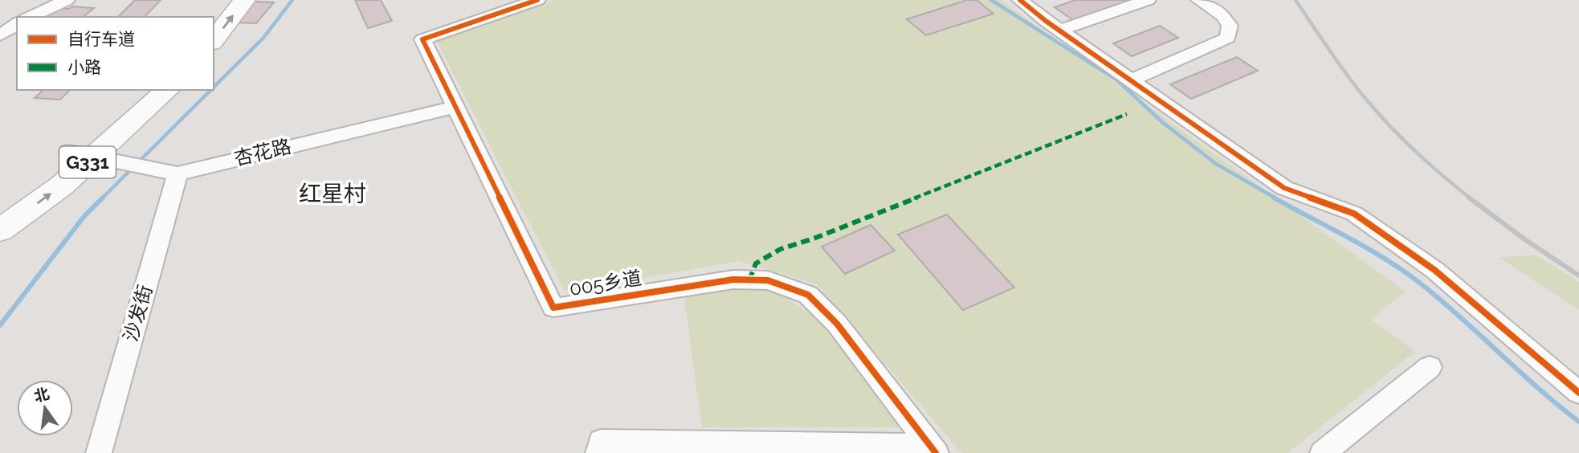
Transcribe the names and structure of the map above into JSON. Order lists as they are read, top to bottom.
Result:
{
  "streets": {
    "highway": ["G331"],
    "street": ["杏花路", "005乡道", "沙发街"]
  },
  "crossings": [
    ["杏花路", "G331"],
    ["杏花路", "005乡道"],
    ["杏花路", "沙发街"]
  ],
  "districts": ["红星村"],
  "legend": ["自行车道", "小路"],
  "north": "top"
}
